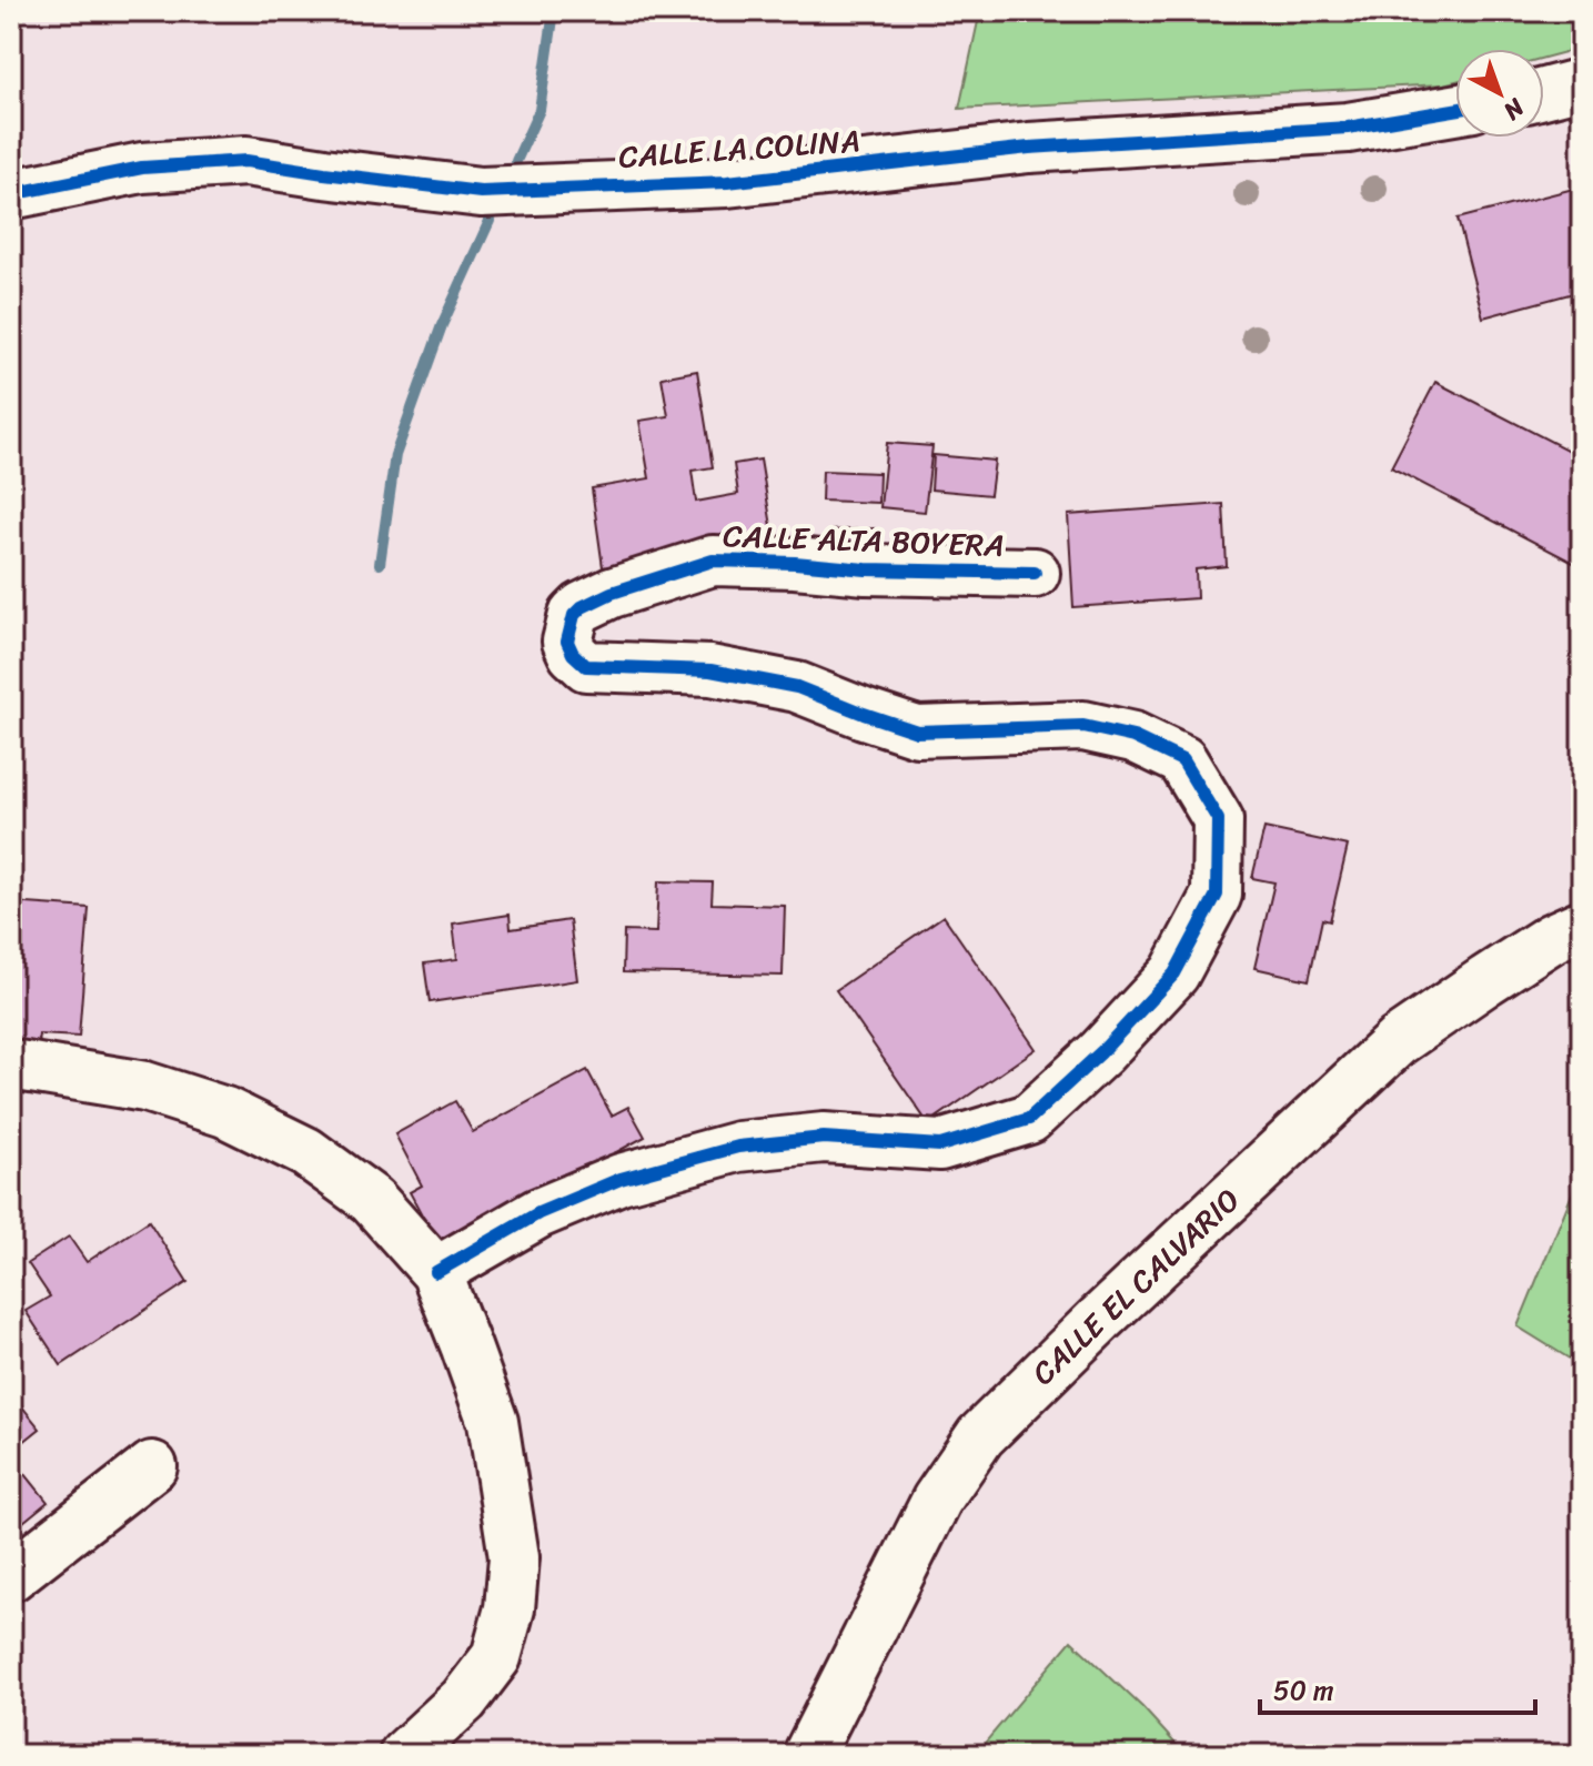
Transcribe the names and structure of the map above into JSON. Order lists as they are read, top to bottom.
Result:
{
  "streets": {
    "street": ["CALLE LA COLINA", "CALLE ALTA BOYERA", "CALLE EL CALVARIO"]
  },
  "scale_bar": "50 m",
  "north": "bottom right"
}
